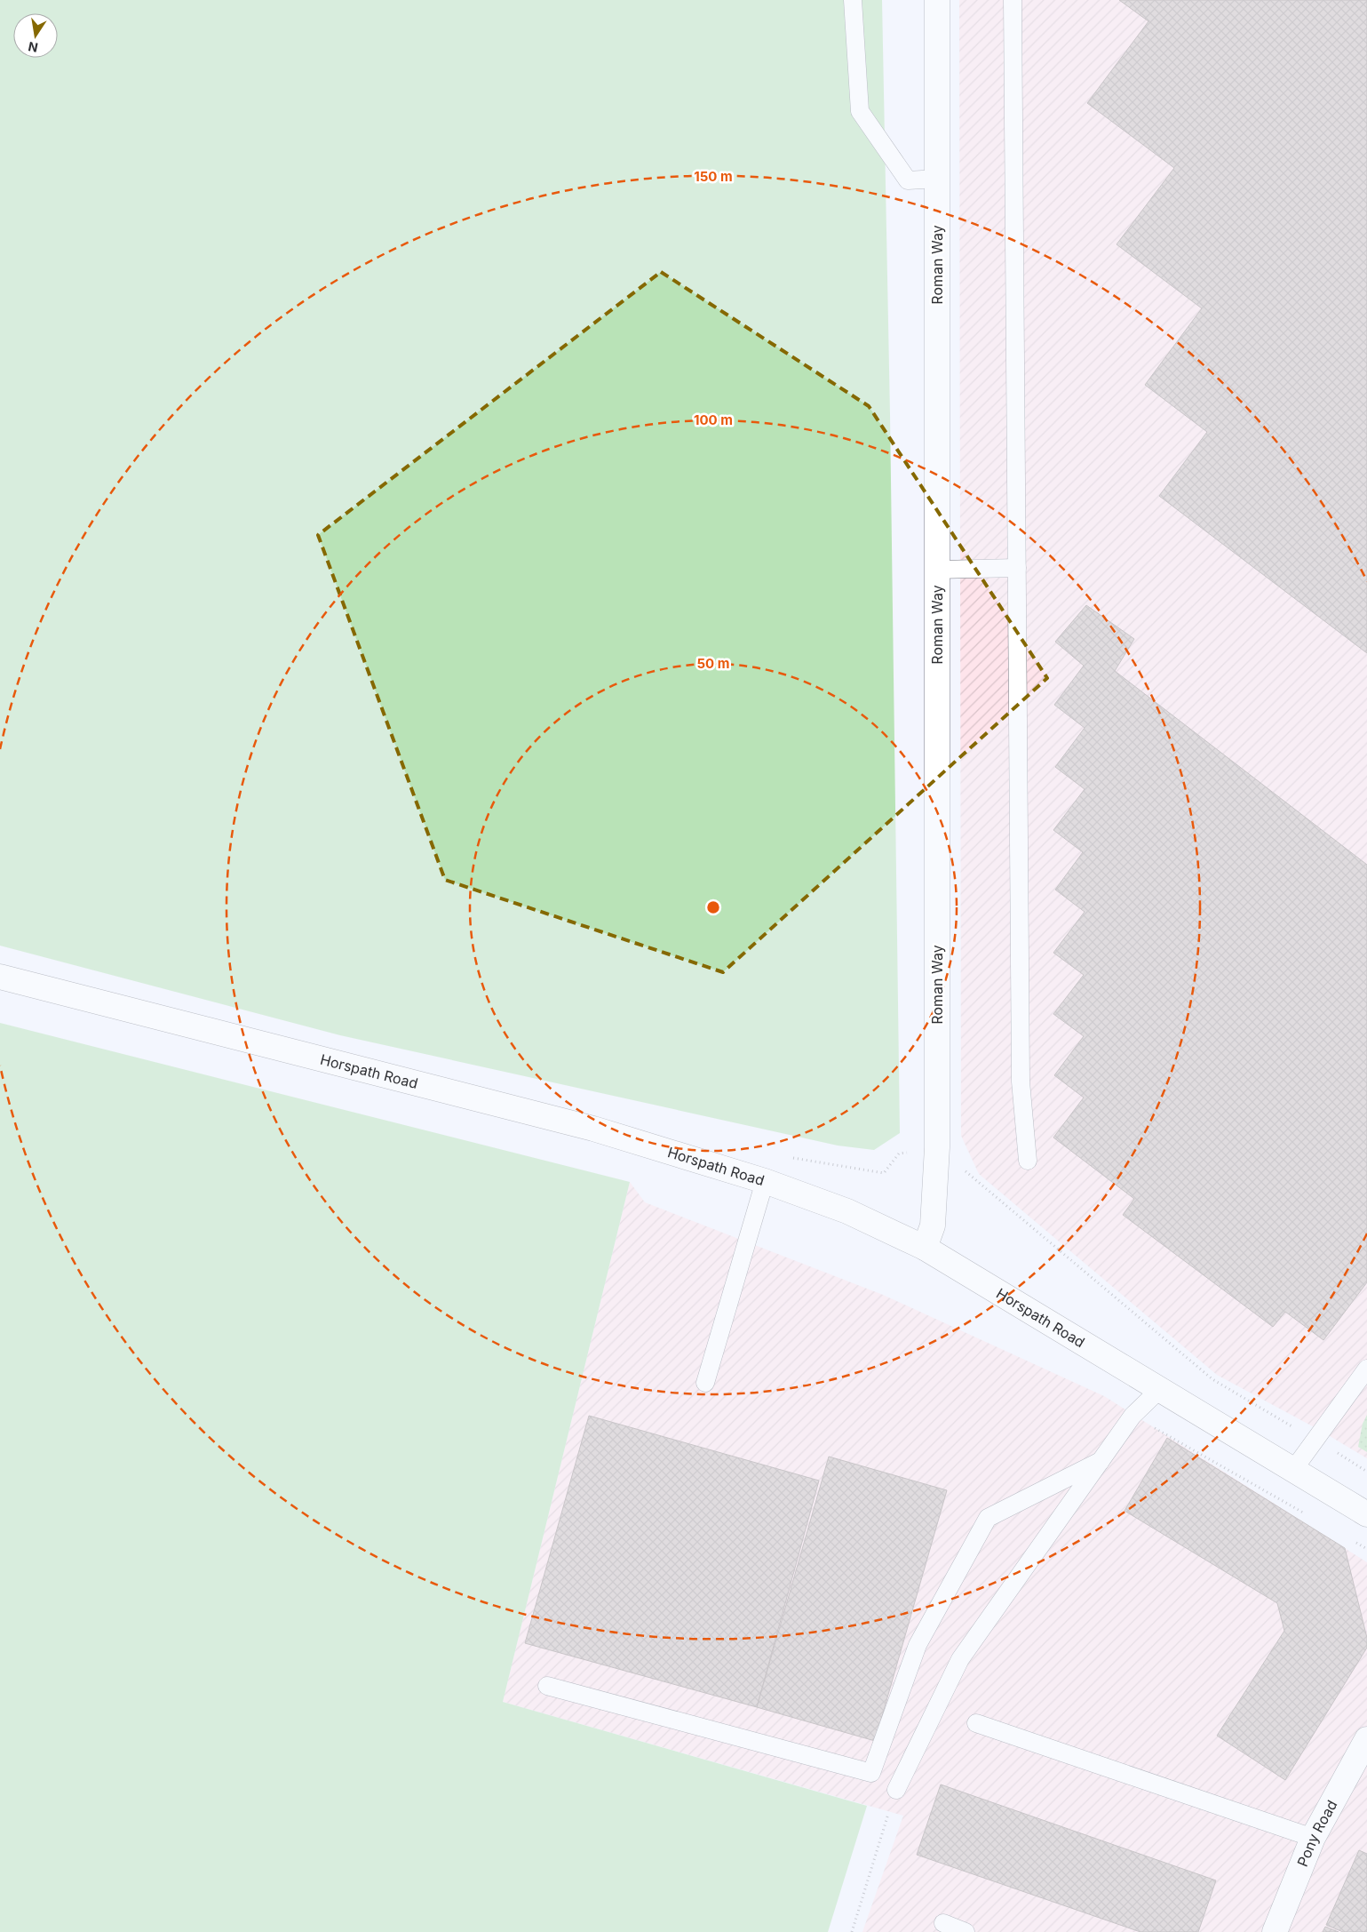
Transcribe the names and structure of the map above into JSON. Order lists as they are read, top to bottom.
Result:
{
  "streets": {
    "street": ["Roman Way", "Horspath Road", "Pony Road"]
  },
  "crossings": [
    ["Roman Way", "Horspath Road"]
  ],
  "north": "bottom",
  "rings": ["150 m", "100 m", "50 m"]
}
